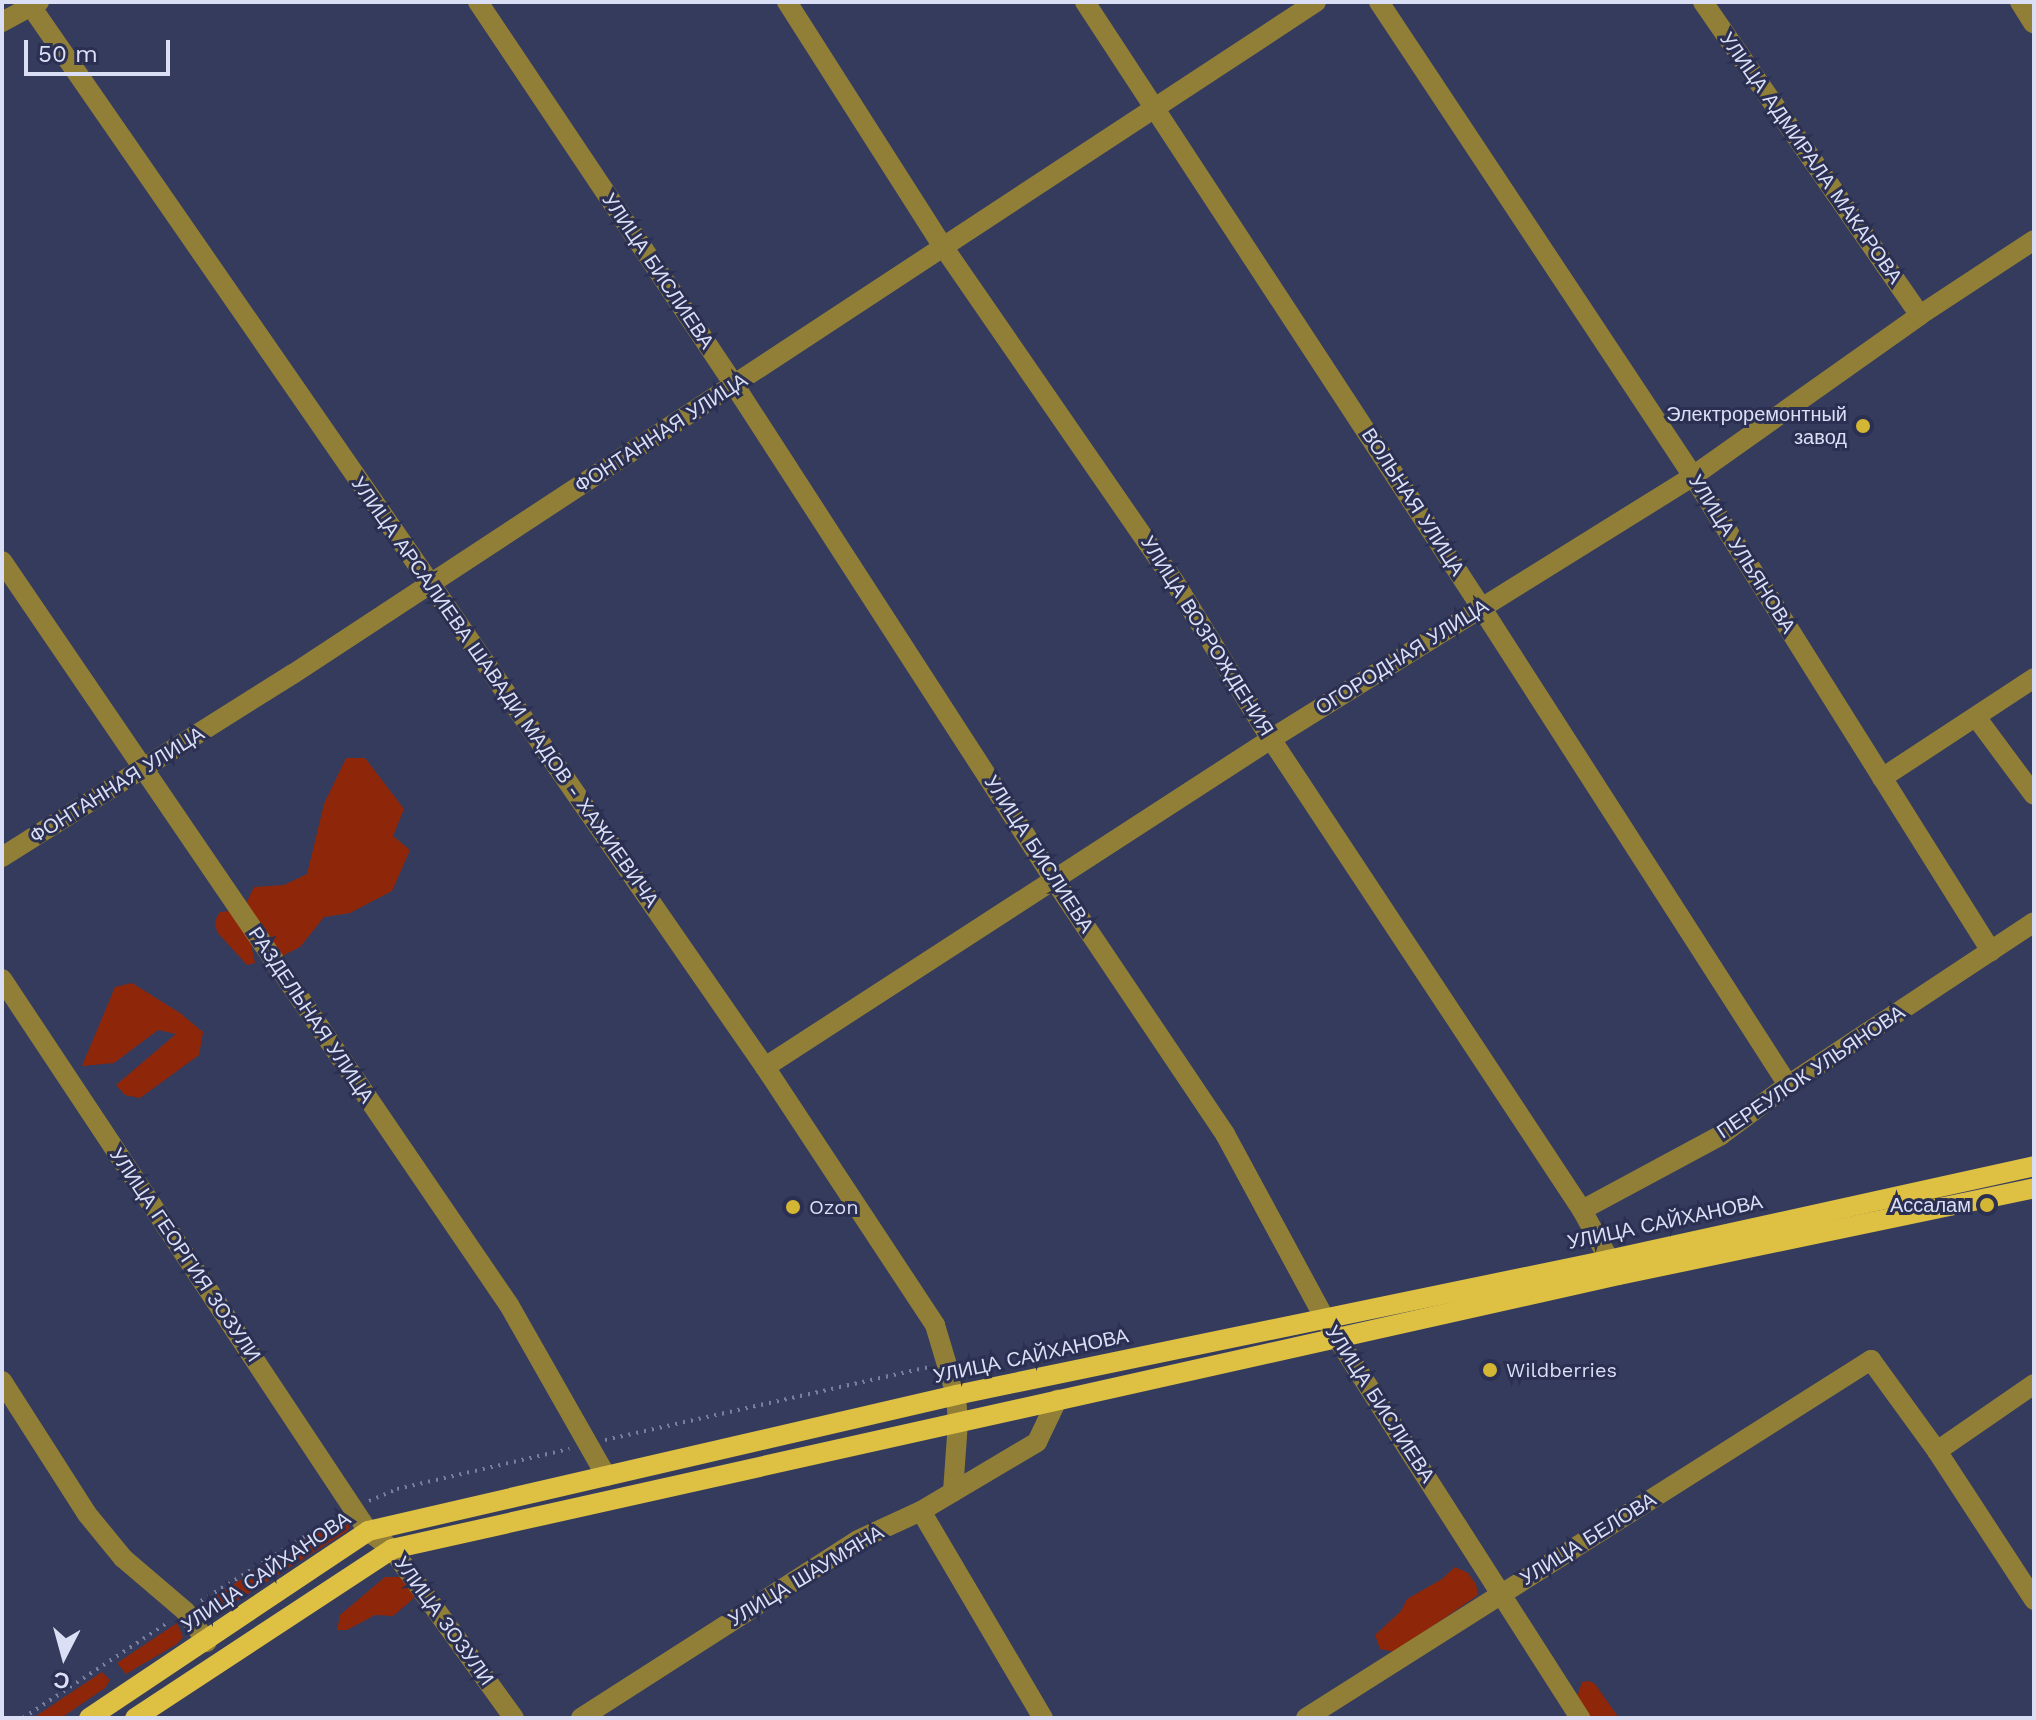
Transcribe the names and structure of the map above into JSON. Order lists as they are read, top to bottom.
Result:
{
  "streets": {
    "main road": ["УЛИЦА САЙХАНОВА"],
    "street": [
      "УЛИЦА АДМИРАЛА МАКАРОВА",
      "УЛИЦА БИСЛИЕВА",
      "ФОНТАННАЯ УЛИЦА",
      "ВОЛЬНАЯ УЛИЦА",
      "УЛИЦА УЛЬЯНОВА",
      "УЛИЦА ВОЗРОЖДЕНИЯ",
      "ОГОРОДНАЯ УЛИЦА",
      "УЛИЦА АРСАЛИЕВА ШАВАДИ МАДОВ - ХАЖИЕВИЧА",
      "РАЗДЕЛЬНАЯ УЛИЦА",
      "ПЕРЕУЛОК УЛЬЯНОВА",
      "УЛИЦА ГЕОРГИЯ ЗОЗУЛИ",
      "УЛИЦА БЕЛОВА",
      "УЛИЦА ШАУМЯНА",
      "УЛИЦА ЗОЗУЛИ"
    ]
  },
  "crossings": [
    ["УЛИЦА АДМИРАЛА МАКАРОВА", "ОГОРОДНАЯ УЛИЦА"],
    ["УЛИЦА БИСЛИЕВА", "ФОНТАННАЯ УЛИЦА"],
    ["УЛИЦА БИСЛИЕВА", "ОГОРОДНАЯ УЛИЦА"],
    ["УЛИЦА БИСЛИЕВА", "УЛИЦА САЙХАНОВА"],
    ["УЛИЦА БИСЛИЕВА", "УЛИЦА БЕЛОВА"],
    ["ФОНТАННАЯ УЛИЦА", "ВОЛЬНАЯ УЛИЦА"],
    ["ФОНТАННАЯ УЛИЦА", "УЛИЦА ВОЗРОЖДЕНИЯ"],
    ["ФОНТАННАЯ УЛИЦА", "УЛИЦА АРСАЛИЕВА ШАВАДИ МАДОВ - ХАЖИЕВИЧА"],
    ["ФОНТАННАЯ УЛИЦА", "РАЗДЕЛЬНАЯ УЛИЦА"],
    ["ВОЛЬНАЯ УЛИЦА", "ОГОРОДНАЯ УЛИЦА"],
    ["ВОЛЬНАЯ УЛИЦА", "ПЕРЕУЛОК УЛЬЯНОВА"],
    ["УЛИЦА УЛЬЯНОВА", "ОГОРОДНАЯ УЛИЦА"],
    ["УЛИЦА УЛЬЯНОВА", "ПЕРЕУЛОК УЛЬЯНОВА"],
    ["УЛИЦА ВОЗРОЖДЕНИЯ", "ОГОРОДНАЯ УЛИЦА"],
    ["УЛИЦА ВОЗРОЖДЕНИЯ", "ПЕРЕУЛОК УЛЬЯНОВА"],
    ["УЛИЦА ВОЗРОЖДЕНИЯ", "УЛИЦА САЙХАНОВА"],
    ["ОГОРОДНАЯ УЛИЦА", "УЛИЦА АРСАЛИЕВА ШАВАДИ МАДОВ - ХАЖИЕВИЧА"],
    ["УЛИЦА АРСАЛИЕВА ШАВАДИ МАДОВ - ХАЖИЕВИЧА", "УЛИЦА САЙХАНОВА"],
    ["УЛИЦА АРСАЛИЕВА ШАВАДИ МАДОВ - ХАЖИЕВИЧА", "УЛИЦА ШАУМЯНА"],
    ["РАЗДЕЛЬНАЯ УЛИЦА", "УЛИЦА САЙХАНОВА"],
    ["УЛИЦА САЙХАНОВА", "УЛИЦА ГЕОРГИЯ ЗОЗУЛИ"],
    ["УЛИЦА САЙХАНОВА", "УЛИЦА ШАУМЯНА"],
    ["УЛИЦА САЙХАНОВА", "УЛИЦА ЗОЗУЛИ"],
    ["УЛИЦА ГЕОРГИЯ ЗОЗУЛИ", "УЛИЦА ЗОЗУЛИ"]
  ],
  "places": [
    "Электроремонтный завод",
    "Ассалам",
    "Ozon",
    "Wildberries"
  ],
  "scale_bar": "50 m",
  "north": "bottom"
}
